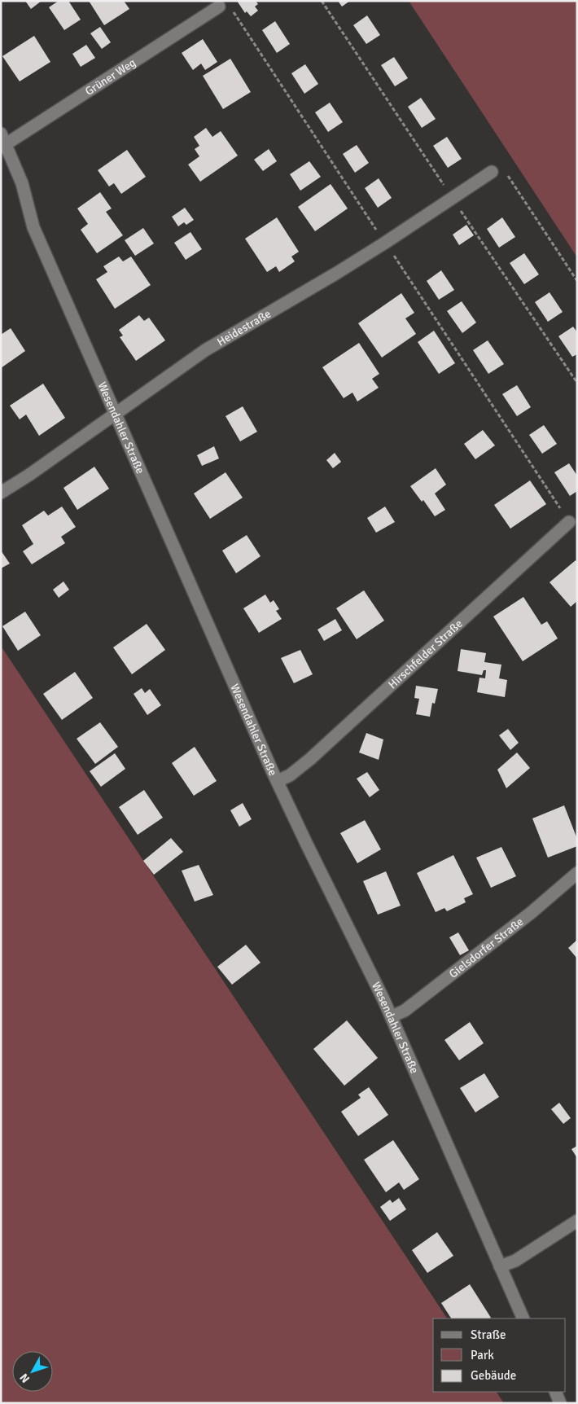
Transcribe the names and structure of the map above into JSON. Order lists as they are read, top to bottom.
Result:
{
  "streets": {
    "street": [
      "Grüner Weg",
      "Heidestraße",
      "Wesendahler Straße",
      "Hirschfelder Straße",
      "Gielsdorfer Straße"
    ]
  },
  "crossings": [
    ["Grüner Weg", "Wesendahler Straße"],
    ["Heidestraße", "Wesendahler Straße"],
    ["Wesendahler Straße", "Hirschfelder Straße"],
    ["Wesendahler Straße", "Gielsdorfer Straße"]
  ],
  "legend": ["Straße", "Park", "Gebäude"],
  "north": "bottom left"
}
